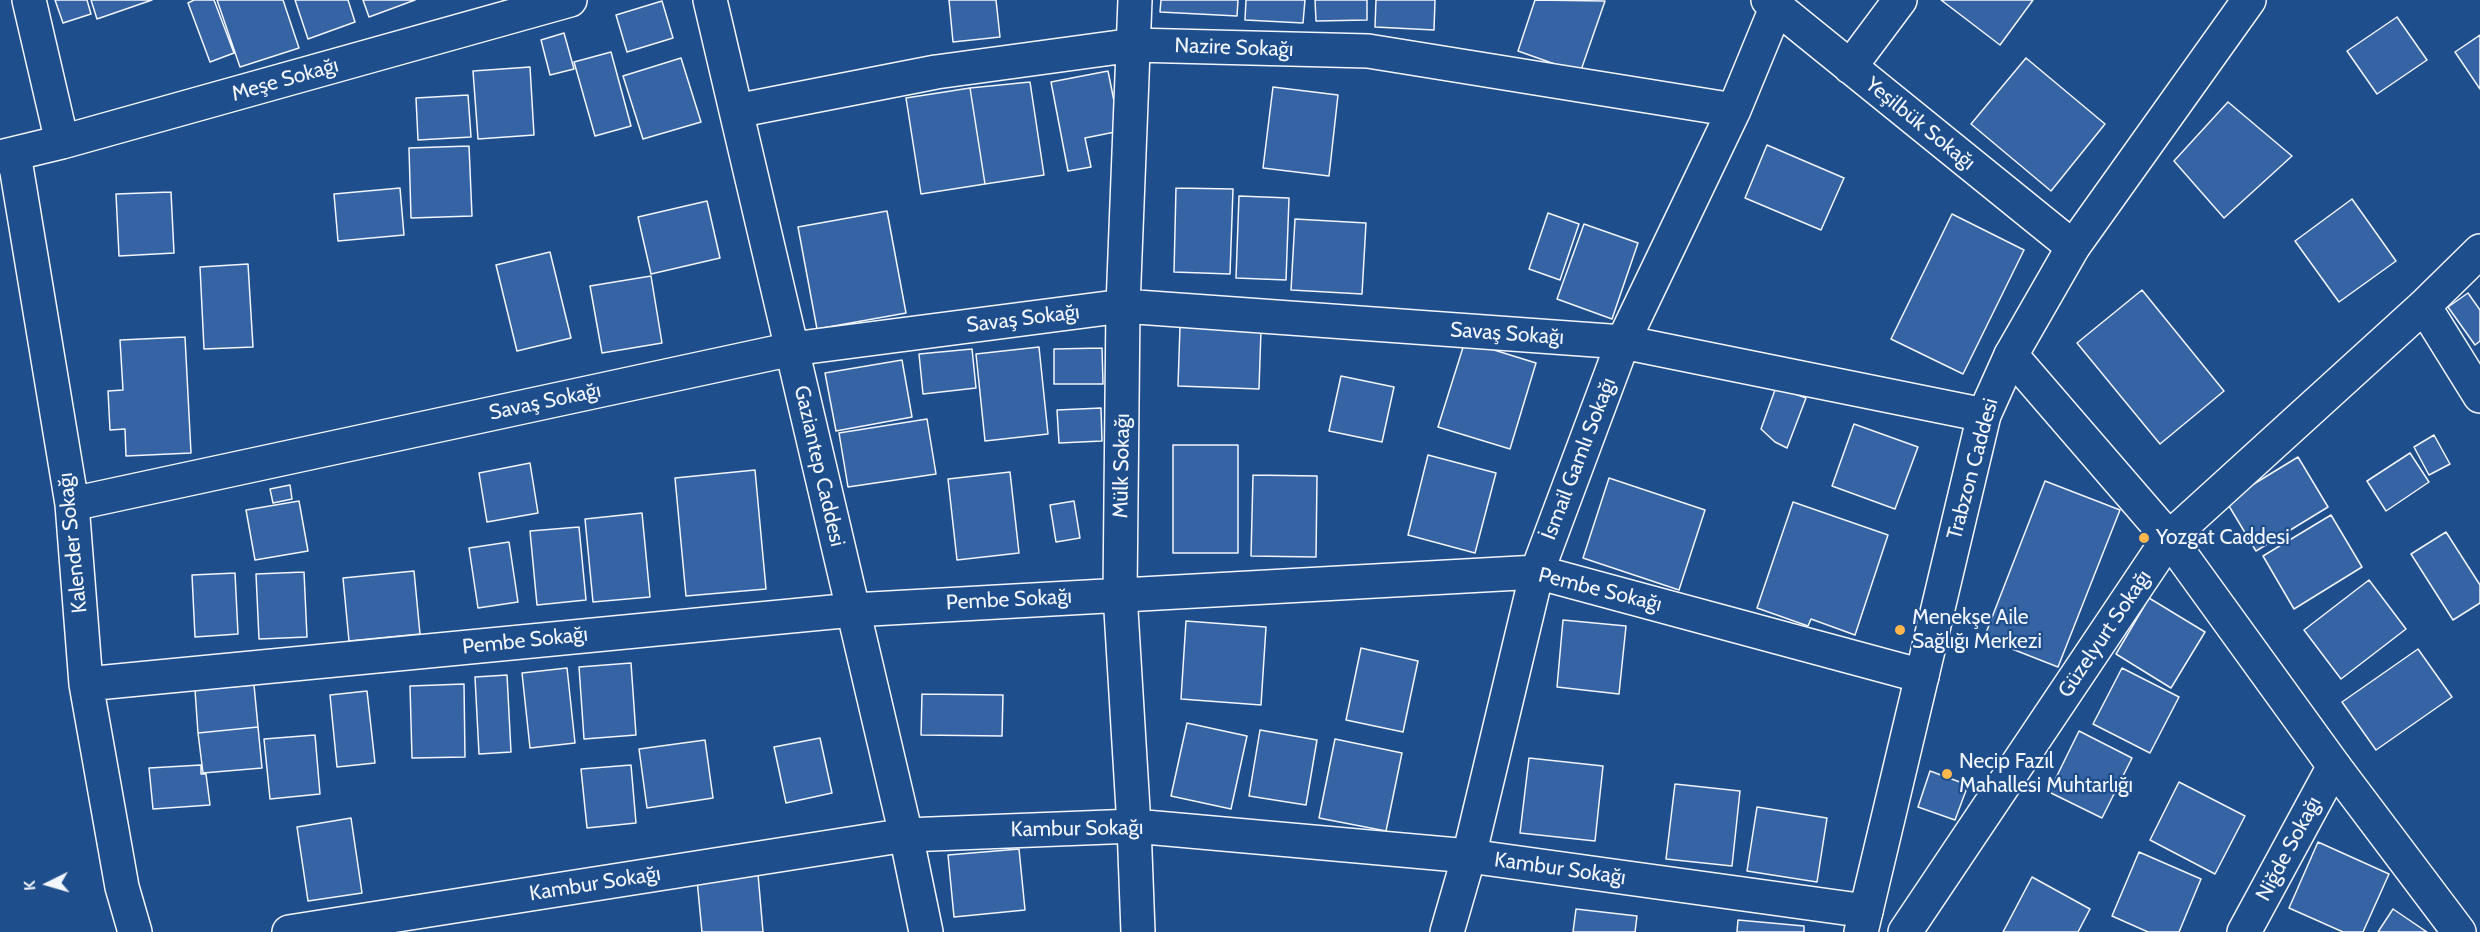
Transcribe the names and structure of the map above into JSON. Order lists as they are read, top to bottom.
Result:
{
  "streets": {
    "street": [
      "Nazire Sokağı",
      "Meşe Sokağı",
      "Yeşilbük Sokağı",
      "Savaş Sokağı",
      "İsmail Gamlı Sokağı",
      "Gaziantep Caddesi",
      "Mülk Sokağı",
      "Trabzon Caddesi",
      "Kalender Sokağı",
      "Pembe Sokağı",
      "Güzelyurt Sokağı",
      "Kambur Sokağı",
      "Niğde Sokağı"
    ]
  },
  "crossings": [
    ["Nazire Sokağı", "İsmail Gamlı Sokağı"],
    ["Nazire Sokağı", "Gaziantep Caddesi"],
    ["Nazire Sokağı", "Mülk Sokağı"],
    ["Meşe Sokağı", "Kalender Sokağı"],
    ["Yeşilbük Sokağı", "İsmail Gamlı Sokağı"],
    ["Yeşilbük Sokağı", "Trabzon Caddesi"],
    ["Savaş Sokağı", "İsmail Gamlı Sokağı"],
    ["Savaş Sokağı", "Gaziantep Caddesi"],
    ["Savaş Sokağı", "Mülk Sokağı"],
    ["Savaş Sokağı", "Trabzon Caddesi"],
    ["Savaş Sokağı", "Kalender Sokağı"],
    ["İsmail Gamlı Sokağı", "Pembe Sokağı"],
    ["İsmail Gamlı Sokağı", "Kambur Sokağı"],
    ["Gaziantep Caddesi", "Pembe Sokağı"],
    ["Gaziantep Caddesi", "Kambur Sokağı"],
    ["Mülk Sokağı", "Pembe Sokağı"],
    ["Mülk Sokağı", "Kambur Sokağı"],
    ["Trabzon Caddesi", "Pembe Sokağı"],
    ["Trabzon Caddesi", "Kambur Sokağı"],
    ["Kalender Sokağı", "Pembe Sokağı"]
  ],
  "places": ["Yozgat Caddesi", "Menekşe Aile Sağlığı Merkezi", "Necip Fazıl Mahallesi Muhtarlığı"],
  "north": "left"
}
